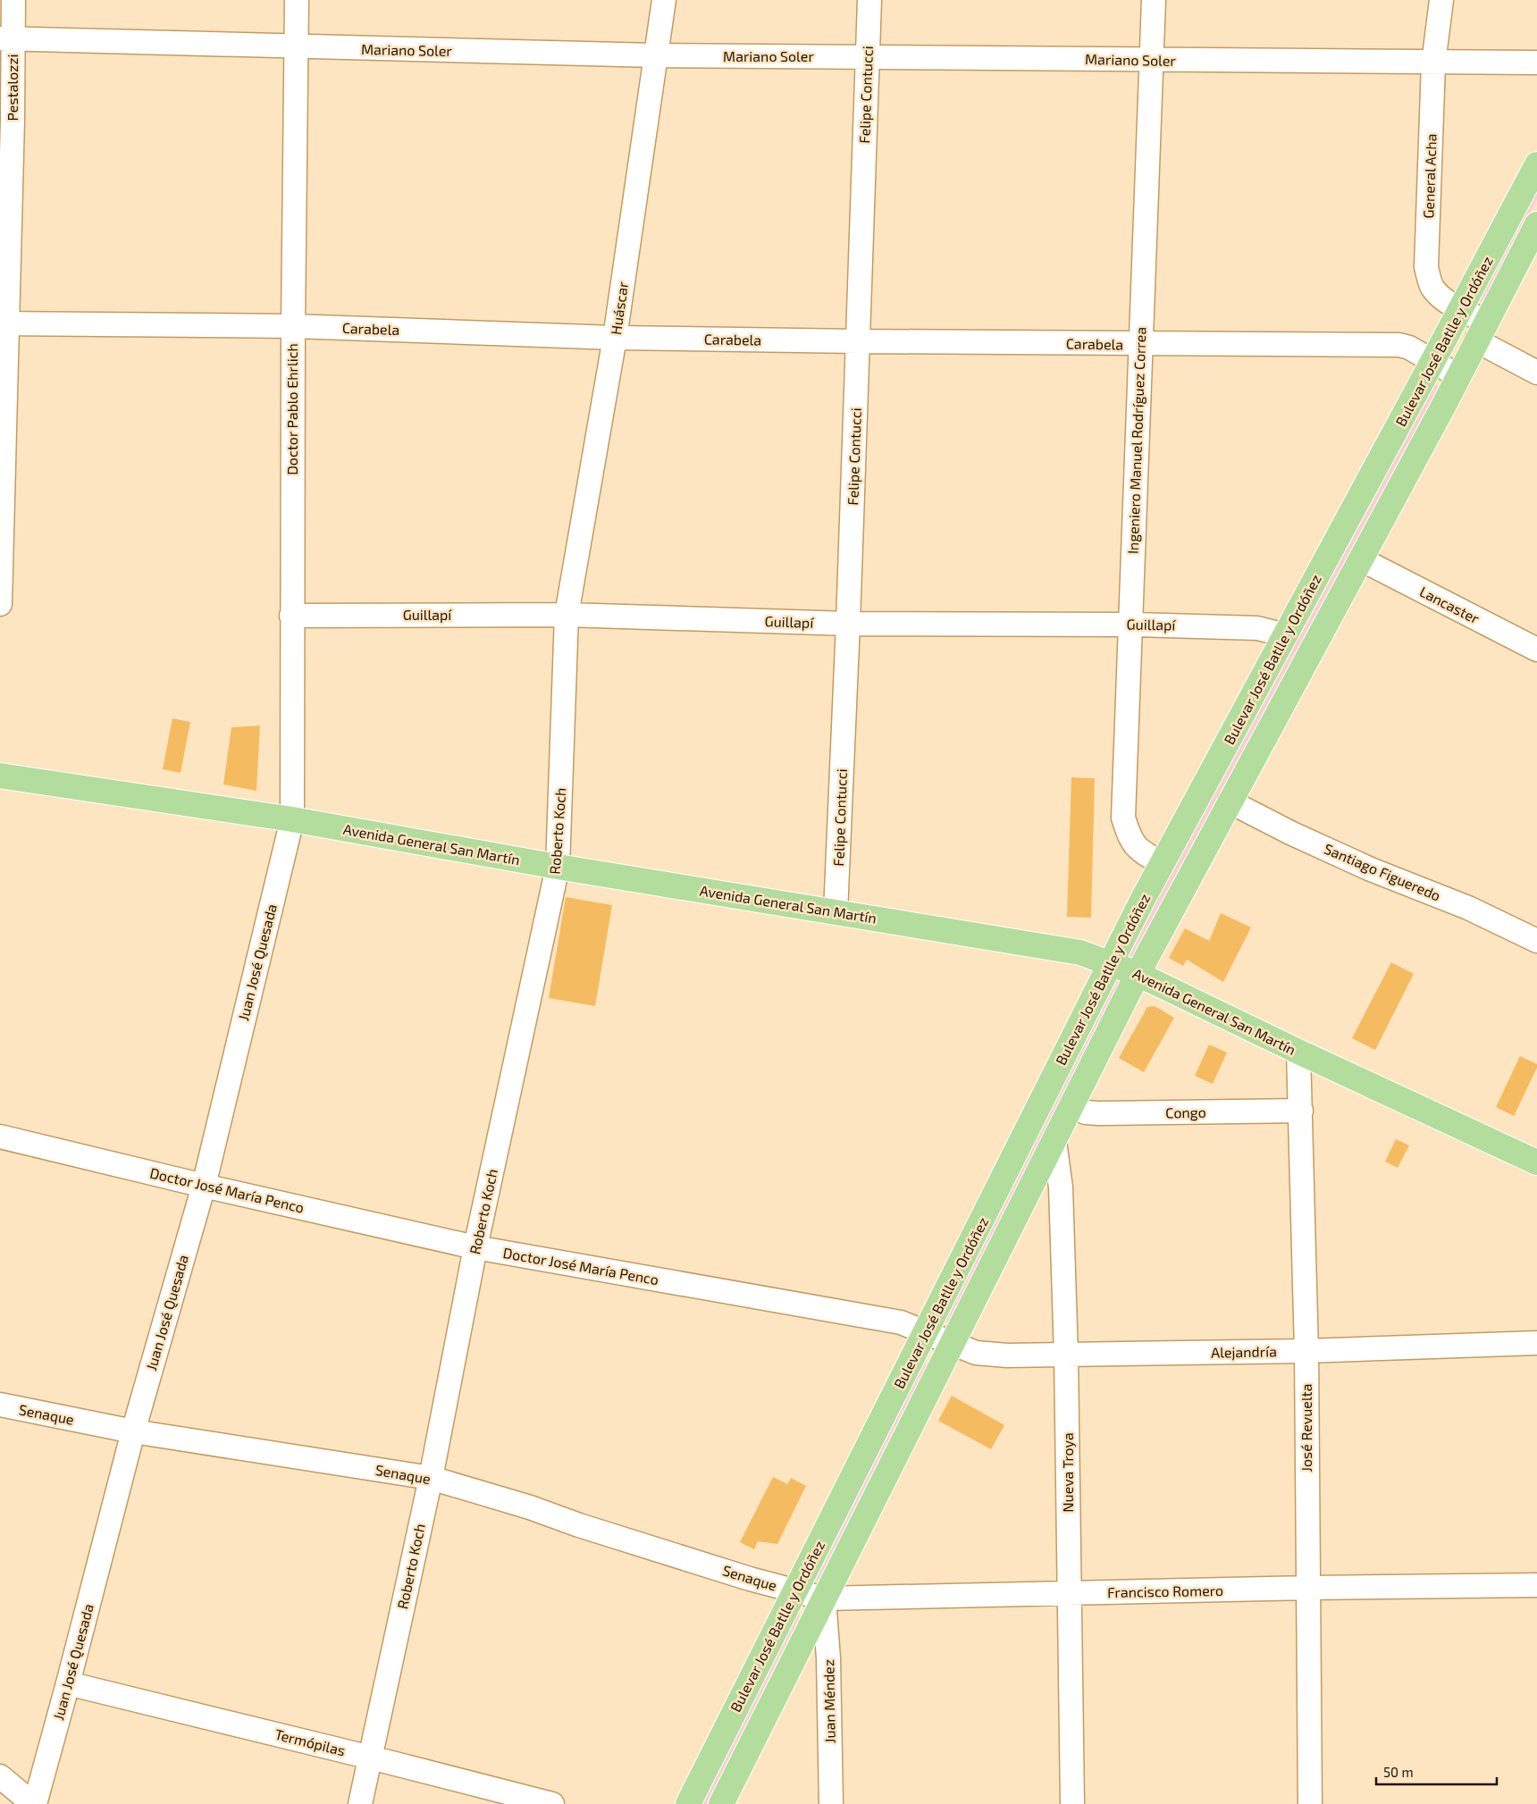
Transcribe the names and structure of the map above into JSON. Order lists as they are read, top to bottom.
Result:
{
  "streets": {
    "main road": ["Bulevar José Batlle y Ordóñez", "Avenida General San Martín"],
    "street": [
      "Mariano Soler",
      "Pestalozzi",
      "Felipe Contucci",
      "General Acha",
      "Huáscar",
      "Carabela",
      "Doctor Pablo Ehrlich",
      "Ingeniero Manuel Rodríguez Correa",
      "Lancaster",
      "Guillapí",
      "Roberto Koch",
      "Santiago Figueredo",
      "Juan José Quesada",
      "Congo",
      "Doctor José María Penco",
      "Alejandría",
      "Senaque",
      "José Revuelta",
      "Nueva Troya",
      "Francisco Romero",
      "Juan Méndez",
      "Termópilas"
    ]
  },
  "crossings": [
    ["Mariano Soler", "Pestalozzi"],
    ["Mariano Soler", "Felipe Contucci"],
    ["Mariano Soler", "General Acha"],
    ["Mariano Soler", "Huáscar"],
    ["Mariano Soler", "Doctor Pablo Ehrlich"],
    ["Mariano Soler", "Ingeniero Manuel Rodríguez Correa"],
    ["Pestalozzi", "Carabela"],
    ["Felipe Contucci", "Carabela"],
    ["Felipe Contucci", "Guillapí"],
    ["Felipe Contucci", "Avenida General San Martín"],
    ["General Acha", "Bulevar José Batlle y Ordóñez"],
    ["Huáscar", "Carabela"],
    ["Huáscar", "Guillapí"],
    ["Huáscar", "Roberto Koch"],
    ["Carabela", "Bulevar José Batlle y Ordóñez"],
    ["Carabela", "Doctor Pablo Ehrlich"],
    ["Carabela", "Ingeniero Manuel Rodríguez Correa"],
    ["Bulevar José Batlle y Ordóñez", "Ingeniero Manuel Rodríguez Correa"],
    ["Bulevar José Batlle y Ordóñez", "Lancaster"],
    ["Bulevar José Batlle y Ordóñez", "Guillapí"],
    ["Bulevar José Batlle y Ordóñez", "Avenida General San Martín"],
    ["Bulevar José Batlle y Ordóñez", "Santiago Figueredo"],
    ["Bulevar José Batlle y Ordóñez", "Congo"],
    ["Bulevar José Batlle y Ordóñez", "Doctor José María Penco"],
    ["Bulevar José Batlle y Ordóñez", "Alejandría"],
    ["Bulevar José Batlle y Ordóñez", "Senaque"],
    ["Bulevar José Batlle y Ordóñez", "Nueva Troya"],
    ["Bulevar José Batlle y Ordóñez", "Francisco Romero"],
    ["Bulevar José Batlle y Ordóñez", "Juan Méndez"],
    ["Doctor Pablo Ehrlich", "Guillapí"],
    ["Doctor Pablo Ehrlich", "Avenida General San Martín"],
    ["Doctor Pablo Ehrlich", "Juan José Quesada"],
    ["Ingeniero Manuel Rodríguez Correa", "Guillapí"],
    ["Guillapí", "Roberto Koch"],
    ["Roberto Koch", "Avenida General San Martín"],
    ["Roberto Koch", "Doctor José María Penco"],
    ["Roberto Koch", "Senaque"],
    ["Roberto Koch", "Termópilas"],
    ["Avenida General San Martín", "Juan José Quesada"],
    ["Avenida General San Martín", "José Revuelta"],
    ["Juan José Quesada", "Doctor José María Penco"],
    ["Juan José Quesada", "Senaque"],
    ["Juan José Quesada", "Termópilas"],
    ["Congo", "José Revuelta"],
    ["Doctor José María Penco", "Alejandría"],
    ["Alejandría", "José Revuelta"],
    ["Alejandría", "Nueva Troya"],
    ["Senaque", "Francisco Romero"],
    ["José Revuelta", "Francisco Romero"],
    ["Nueva Troya", "Francisco Romero"],
    ["Francisco Romero", "Juan Méndez"]
  ],
  "scale_bar": "50 m"
}
